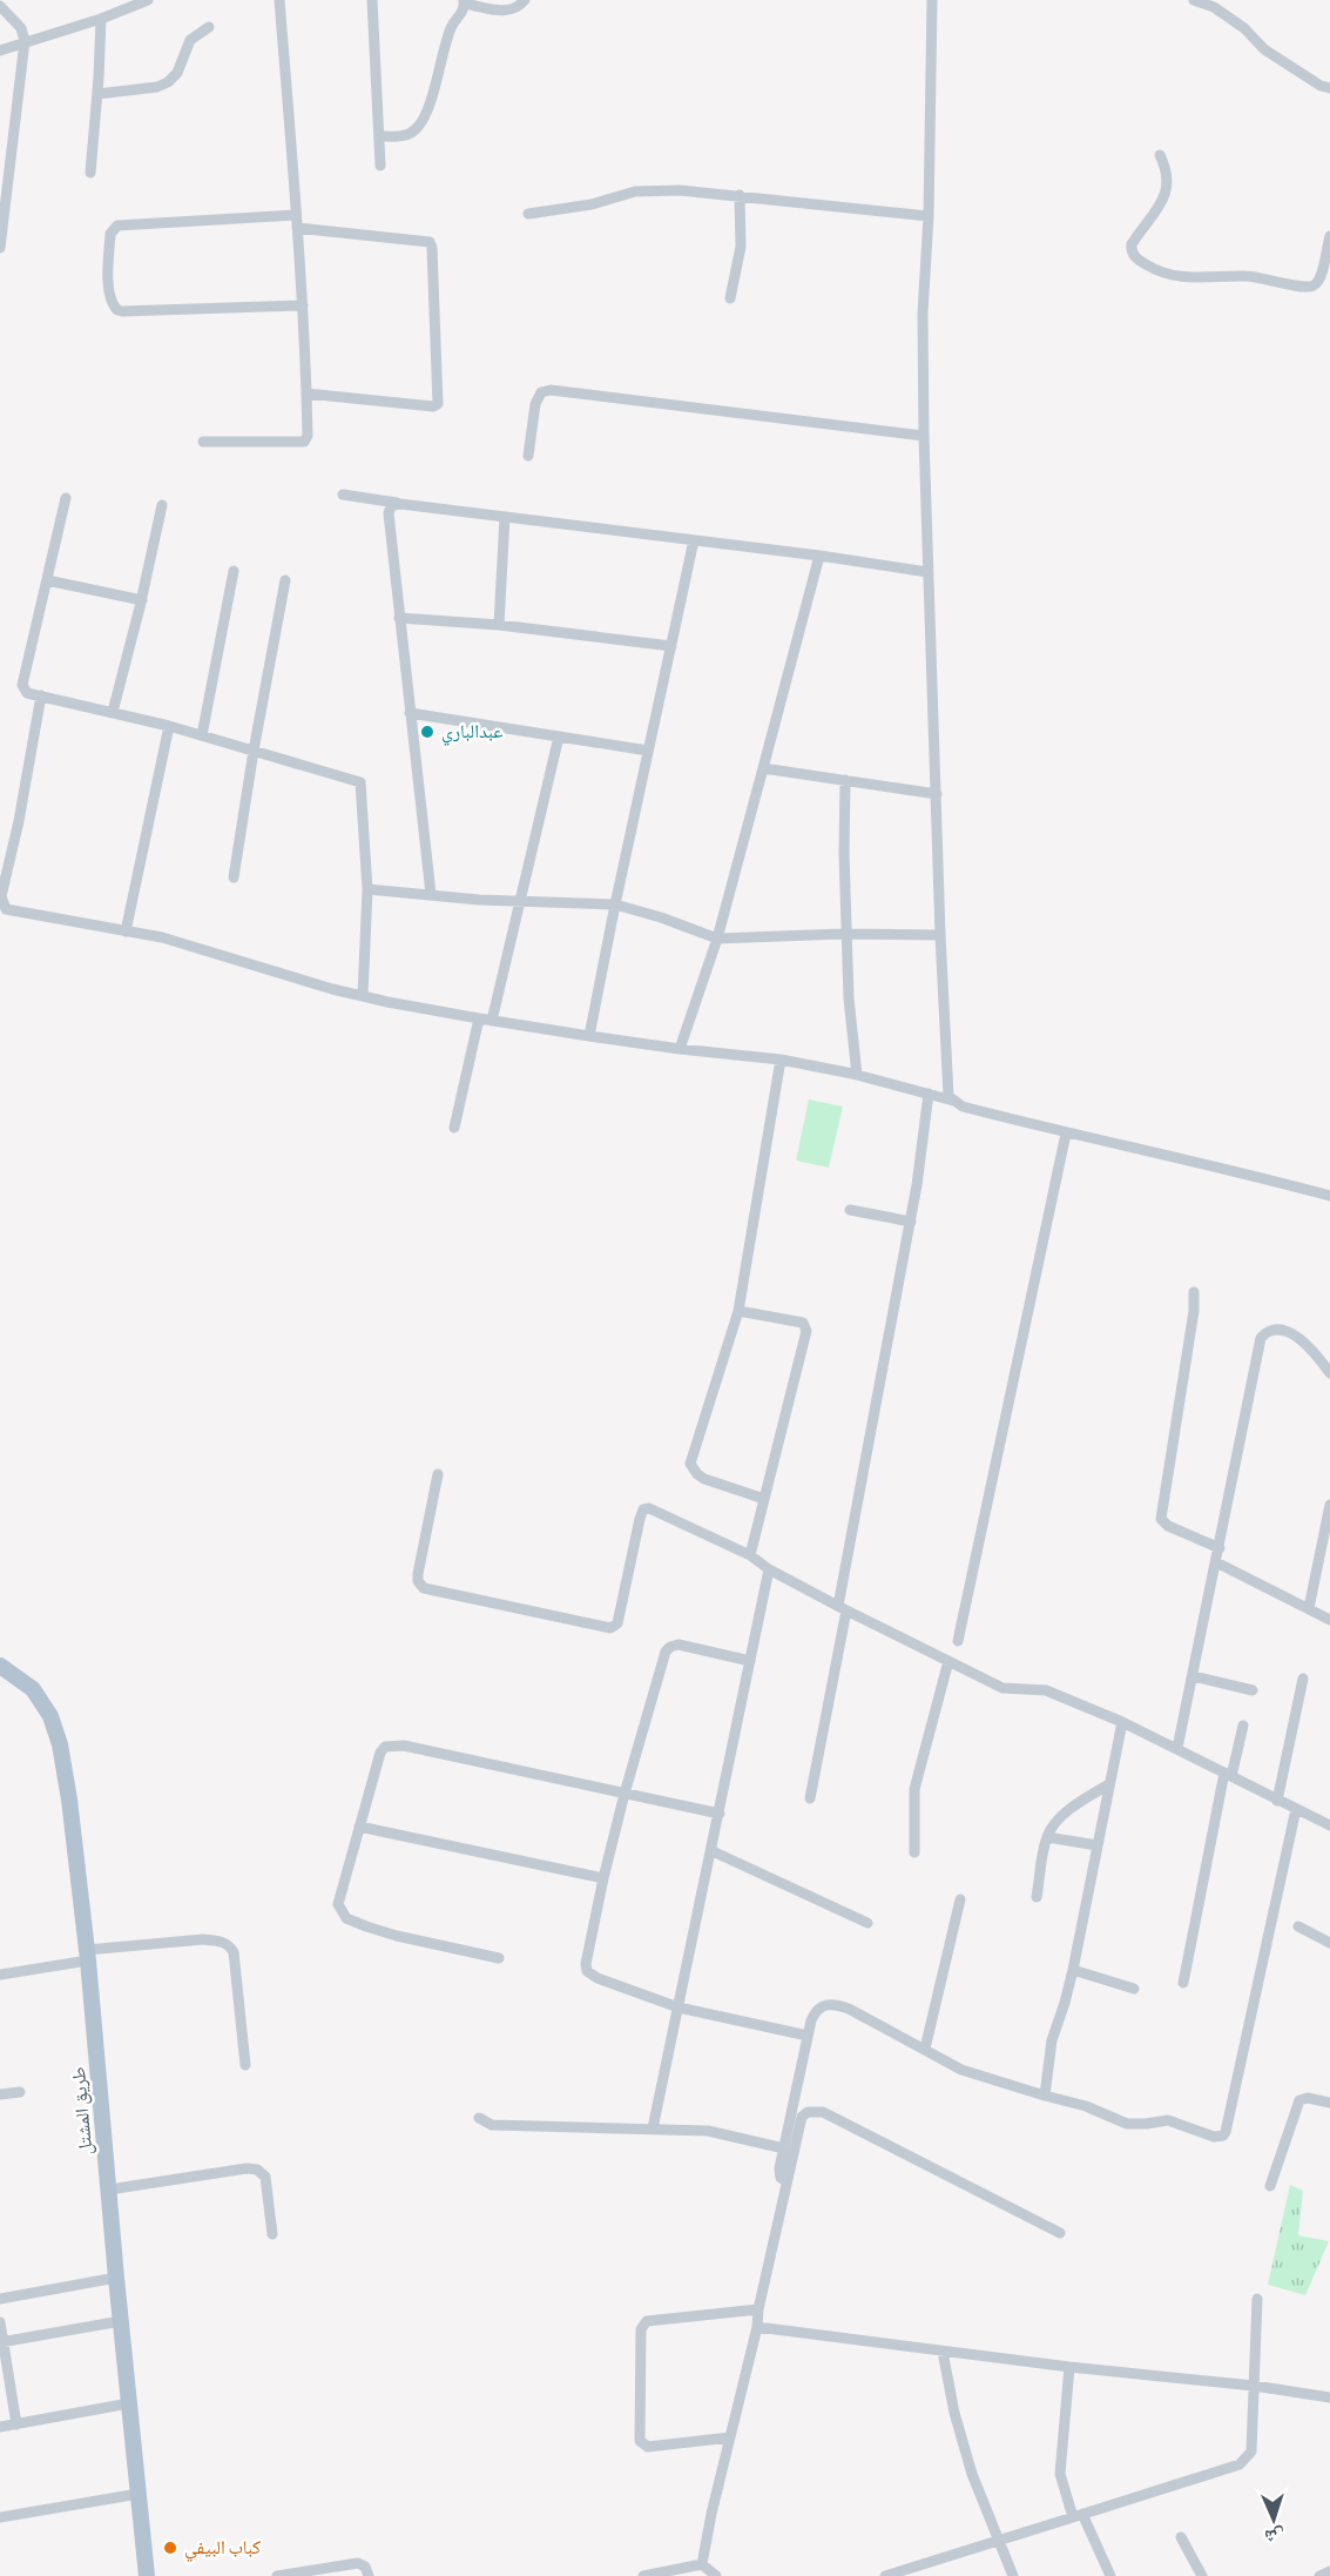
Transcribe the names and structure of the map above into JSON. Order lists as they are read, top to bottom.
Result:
{
  "streets": {
    "main road": ["طريق المشتل"]
  },
  "places": ["عبدالباري", "كباب البيفي"],
  "north": "bottom"
}
